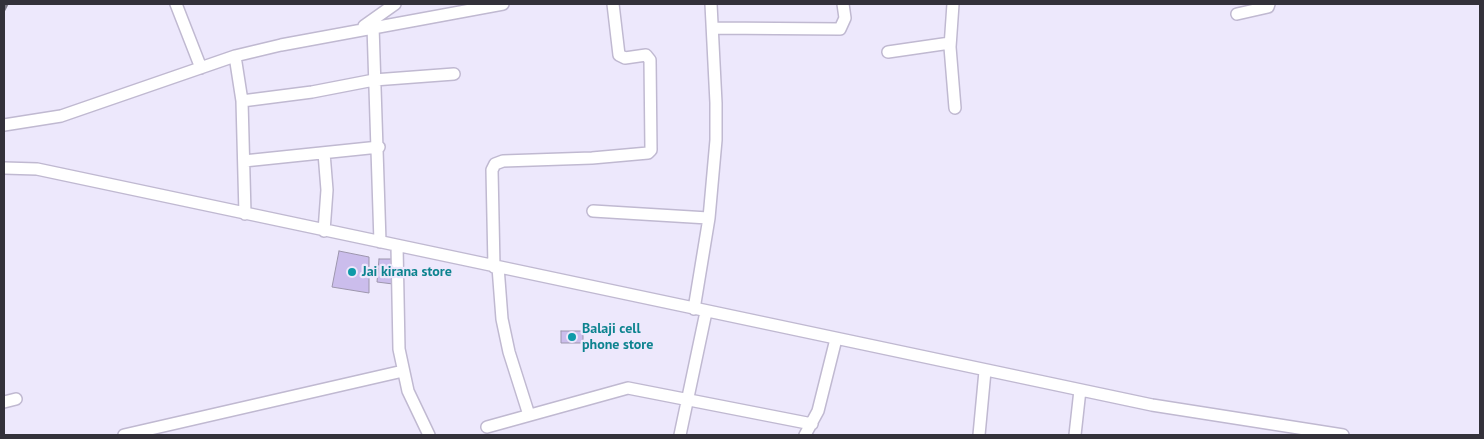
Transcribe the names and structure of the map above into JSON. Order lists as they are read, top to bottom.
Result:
{
  "places": ["Jai kirana store", "Balaji cell phone store"]
}
